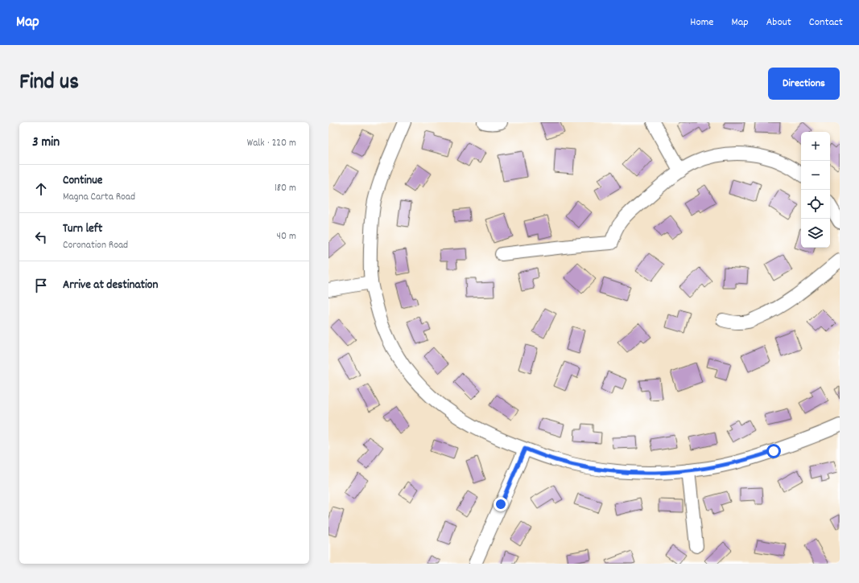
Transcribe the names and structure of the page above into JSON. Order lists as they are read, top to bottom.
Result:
{
  "page": {
    "header": "Map",
    "nav": [
      "Home",
      "Map",
      "About",
      "Contact"
    ],
    "title": "Find us",
    "buttons": "Directions",
    "heading": ["3 min", "Walk · 220 m"],
    "map_buttons": ["+", "−"],
    "list": [
      ["Continue", "Magna Carta Road", "180 m"],
      ["Turn left", "Coronation Road", "40 m"],
      "Arrive at destination"
    ]
  }
}
